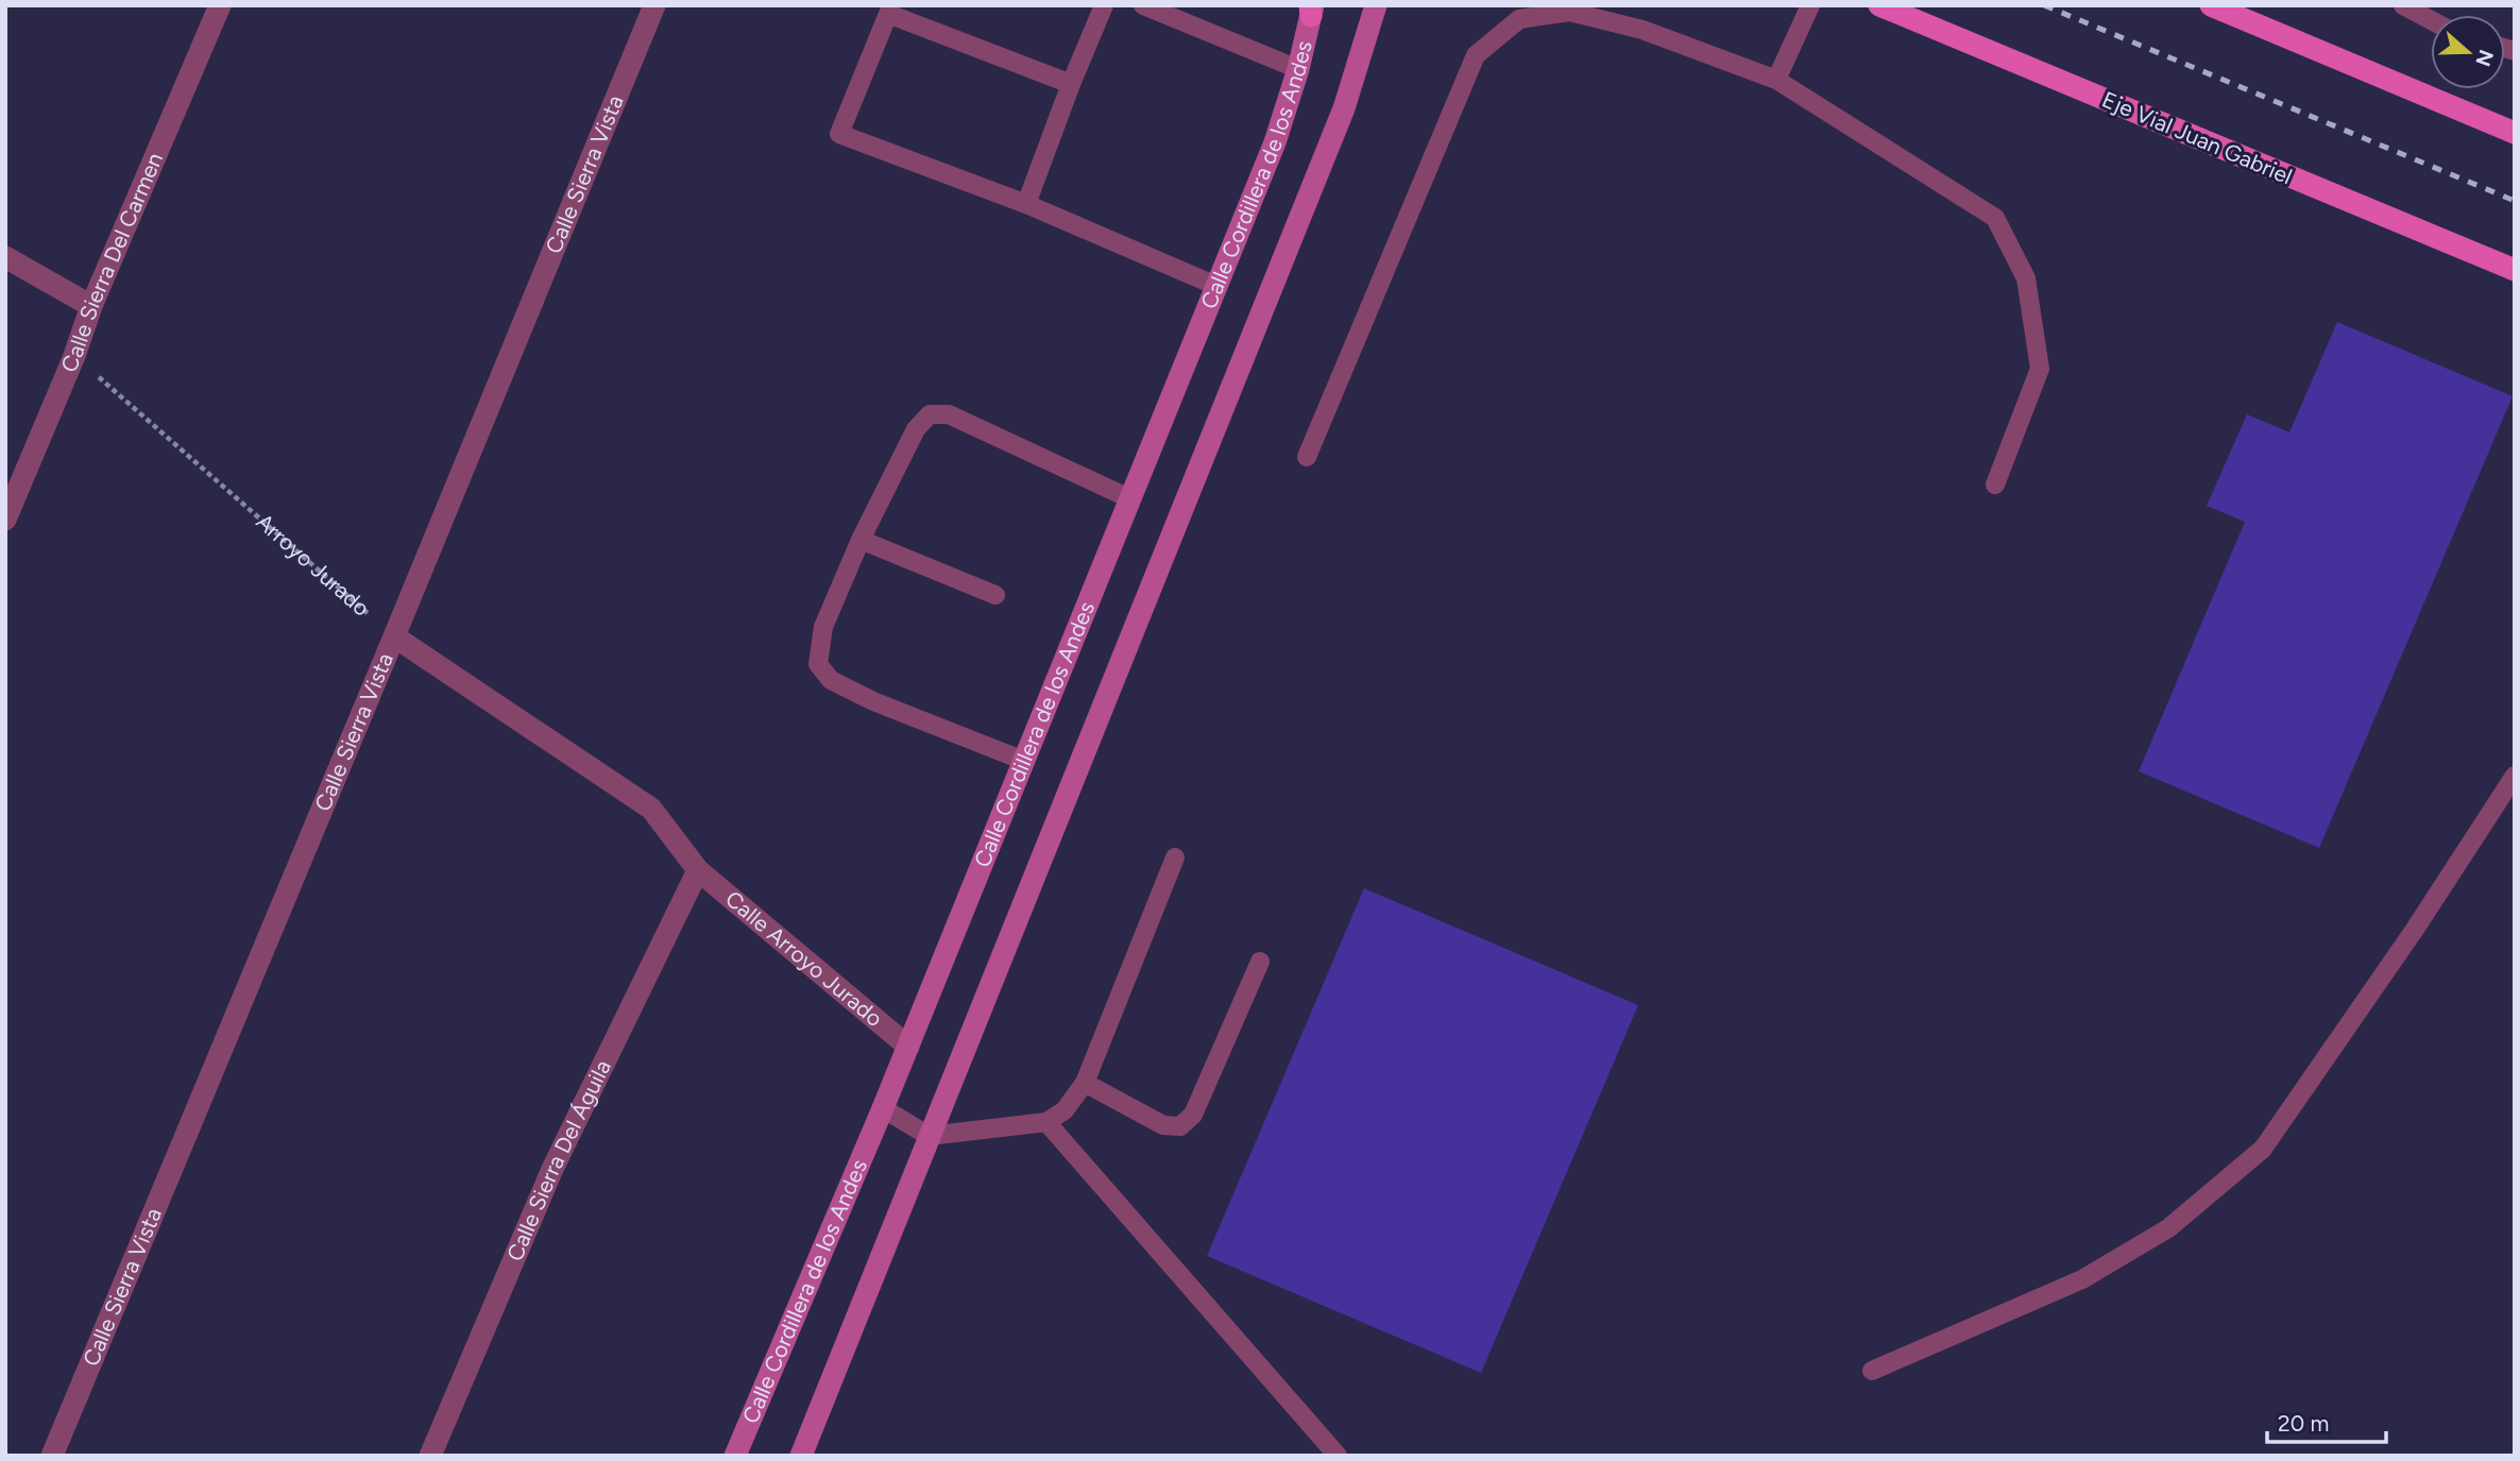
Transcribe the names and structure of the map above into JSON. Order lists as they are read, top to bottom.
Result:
{
  "streets": {
    "main road": ["Eje Vial Juan Gabriel", "Calle Cordillera de los Andes"],
    "street": [
      "Calle Sierra Vista",
      "Calle Sierra Del Carmen",
      "Calle Arroyo Jurado",
      "Calle Sierra Del Águila"
    ],
    "path": ["Arroyo Jurado"]
  },
  "crossings": [
    ["Calle Sierra Vista", "Arroyo Jurado"],
    ["Calle Cordillera de los Andes", "Calle Arroyo Jurado"],
    ["Calle Sierra Del Carmen", "Arroyo Jurado"],
    ["Calle Arroyo Jurado", "Calle Sierra Del Águila"]
  ],
  "scale_bar": "20 m",
  "north": "right"
}
